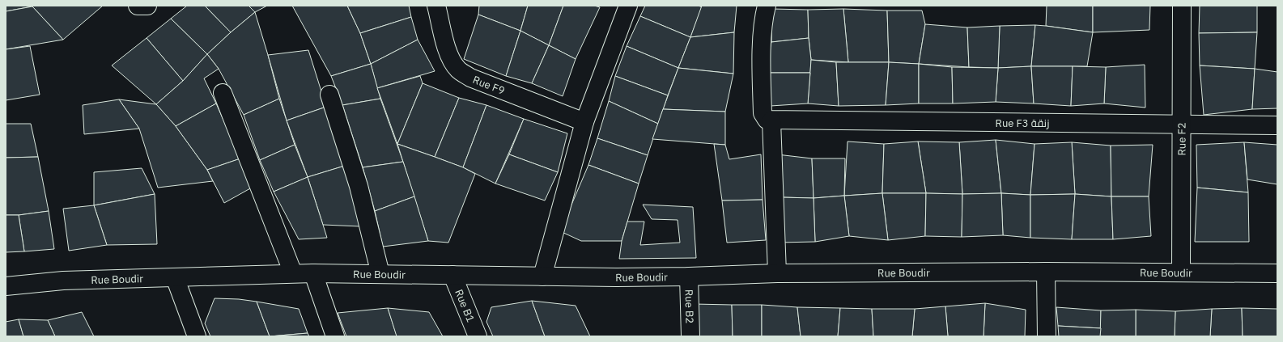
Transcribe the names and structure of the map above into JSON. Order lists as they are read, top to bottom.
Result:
{
  "streets": {
    "street": [
      "Rue F9",
      "Rue F3 زنقة",
      "Rue F2",
      "Rue Boudir",
      "Rue B1",
      "Rue B2"
    ]
  },
  "crossings": [
    ["Rue F3 زنقة", "Rue F2"],
    ["Rue F2", "Rue Boudir"],
    ["Rue Boudir", "Rue B1"],
    ["Rue Boudir", "Rue B2"]
  ]
}
